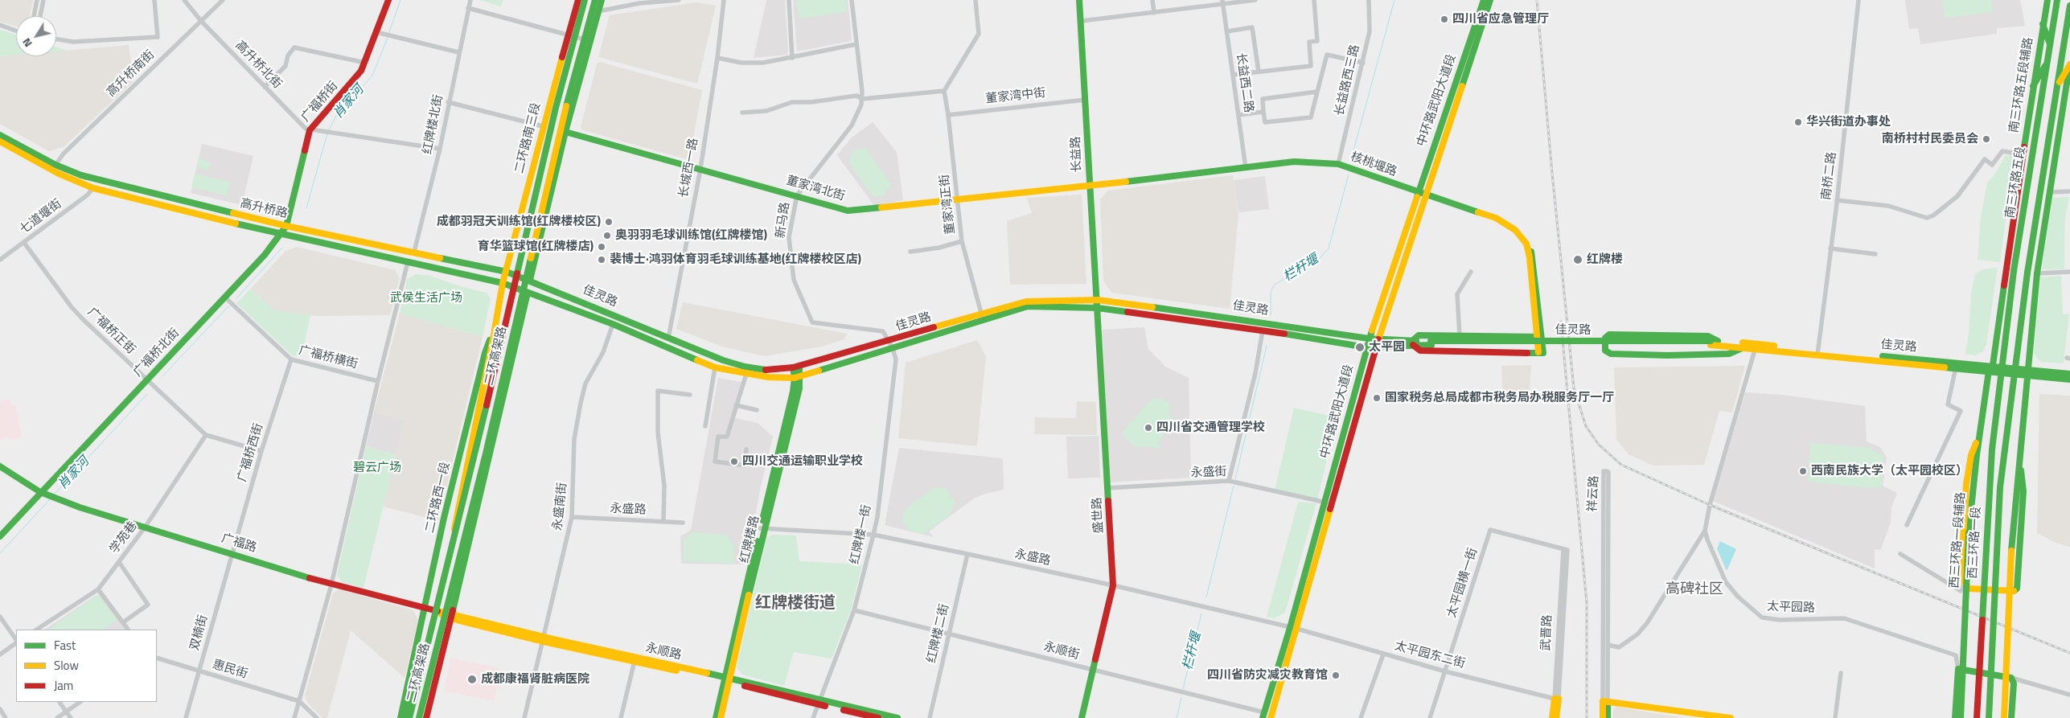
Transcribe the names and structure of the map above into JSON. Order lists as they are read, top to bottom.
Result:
{
  "streets": {
    "main road": [
      "南三环路五段辅路",
      "中环路武阳大道段",
      "广福桥街",
      "二环路南三段",
      "长益路",
      "核桃堰路",
      "南三环路五段",
      "董家湾北街",
      "高升桥路",
      "佳灵路",
      "广福桥北街",
      "二环高架路",
      "祥云路",
      "二环路西一段",
      "盛世路",
      "红牌楼路",
      "西三环路一段辅路",
      "西三环路一段",
      "广福路",
      "武晋路",
      "永顺路"
    ],
    "street": [
      "高升桥北街",
      "高升桥南街",
      "长益路西三路",
      "长益西二路",
      "董家湾中街",
      "红牌楼北街",
      "长城西一路",
      "南桥二路",
      "董家湾正街",
      "七道堰街",
      "新马路",
      "广福桥正街",
      "广福桥横街",
      "广福桥西街",
      "永盛街",
      "永盛南街",
      "永盛路",
      "红牌楼一街",
      "学苑巷",
      "太平园横一街",
      "太平园路",
      "双楠街",
      "红牌楼二街",
      "永顺街",
      "太平园东二街",
      "惠民街"
    ]
  },
  "crossings": [
    ["高升桥北街", "高升桥南街"],
    ["高升桥北街", "广福桥街"],
    ["高升桥南街", "高升桥路"],
    ["长益路西三路", "核桃堰路"],
    ["长益西二路", "核桃堰路"],
    ["南三环路五段辅路", "佳灵路"],
    ["南三环路五段辅路", "西三环路一段辅路"],
    ["董家湾中街", "长益路"],
    ["董家湾中街", "董家湾正街"],
    ["中环路武阳大道段", "核桃堰路"],
    ["中环路武阳大道段", "佳灵路"],
    ["中环路武阳大道段", "永盛街"],
    ["中环路武阳大道段", "永盛路"],
    ["中环路武阳大道段", "永顺街"],
    ["中环路武阳大道段", "太平园东二街"],
    ["广福桥街", "高升桥路"],
    ["广福桥街", "广福桥北街"],
    ["红牌楼北街", "高升桥路"],
    ["二环路南三段", "高升桥路"],
    ["二环路南三段", "二环路西一段"],
    ["长益路", "核桃堰路"],
    ["长益路", "董家湾北街"],
    ["长益路", "佳灵路"],
    ["长益路", "盛世路"],
    ["核桃堰路", "董家湾北街"],
    ["核桃堰路", "佳灵路"],
    ["长城西一路", "董家湾北街"],
    ["长城西一路", "佳灵路"],
    ["南桥二路", "佳灵路"],
    ["南三环路五段", "西三环路一段"],
    ["董家湾北街", "董家湾正街"],
    ["董家湾北街", "新马路"],
    ["董家湾正街", "佳灵路"],
    ["高升桥路", "七道堰街"],
    ["高升桥路", "佳灵路"],
    ["高升桥路", "广福桥北街"],
    ["高升桥路", "二环路西一段"],
    ["七道堰街", "广福桥正街"],
    ["新马路", "佳灵路"],
    ["新马路", "红牌楼一街"],
    ["佳灵路", "永盛南街"],
    ["佳灵路", "盛世路"],
    ["佳灵路", "红牌楼一街"],
    ["佳灵路", "红牌楼路"],
    ["佳灵路", "西三环路一段辅路"],
    ["广福桥正街", "广福桥北街"],
    ["广福桥正街", "广福桥西街"],
    ["广福桥正街", "学苑巷"],
    ["广福桥北街", "广福桥横街"],
    ["广福桥北街", "广福路"],
    ["广福桥横街", "广福桥西街"],
    ["广福桥西街", "广福路"],
    ["广福桥西街", "双楠街"],
    ["永盛街", "盛世路"],
    ["二环路西一段", "广福路"],
    ["二环路西一段", "永顺路"],
    ["永盛南街", "永盛路"],
    ["永盛南街", "永顺路"],
    ["永盛路", "盛世路"],
    ["永盛路", "红牌楼一街"],
    ["永盛路", "红牌楼路"],
    ["永盛路", "红牌楼二街"],
    ["永盛路", "太平园东二街"],
    ["盛世路", "永顺街"],
    ["红牌楼一街", "永顺街"],
    ["红牌楼一街", "永顺路"],
    ["学苑巷", "广福路"],
    ["红牌楼路", "永顺路"],
    ["广福路", "双楠街"],
    ["广福路", "永顺路"],
    ["太平园横一街", "武晋路"],
    ["太平园横一街", "太平园东二街"],
    ["双楠街", "惠民街"],
    ["武晋路", "太平园东二街"],
    ["红牌楼二街", "永顺街"]
  ],
  "districts": ["高碑社区", "红牌楼街道"],
  "water": ["肖家河", "栏杆堰"],
  "parks": ["武侯生活广场", "碧云广场"],
  "places": [
    "四川省应急管理厅",
    "华兴街道办事处",
    "南桥村村民委员会",
    "成都羽冠天训练馆(红牌楼校区)",
    "奥羽羽毛球训练馆(红牌楼馆)",
    "育华篮球馆(红牌楼店)",
    "裴博士·鸿羽体育羽毛球训练基地(红牌楼校区店)",
    "红牌楼",
    "太平园",
    "国家税务总局成都市税务局办税服务厅一厅",
    "四川省交通管理学校",
    "四川交通运输职业学校",
    "西南民族大学（太平园校区）",
    "四川省防灾减灾教育馆",
    "成都康福肾脏病医院"
  ],
  "legend": ["Fast", "Slow", "Jam"],
  "north": "bottom left"
}
